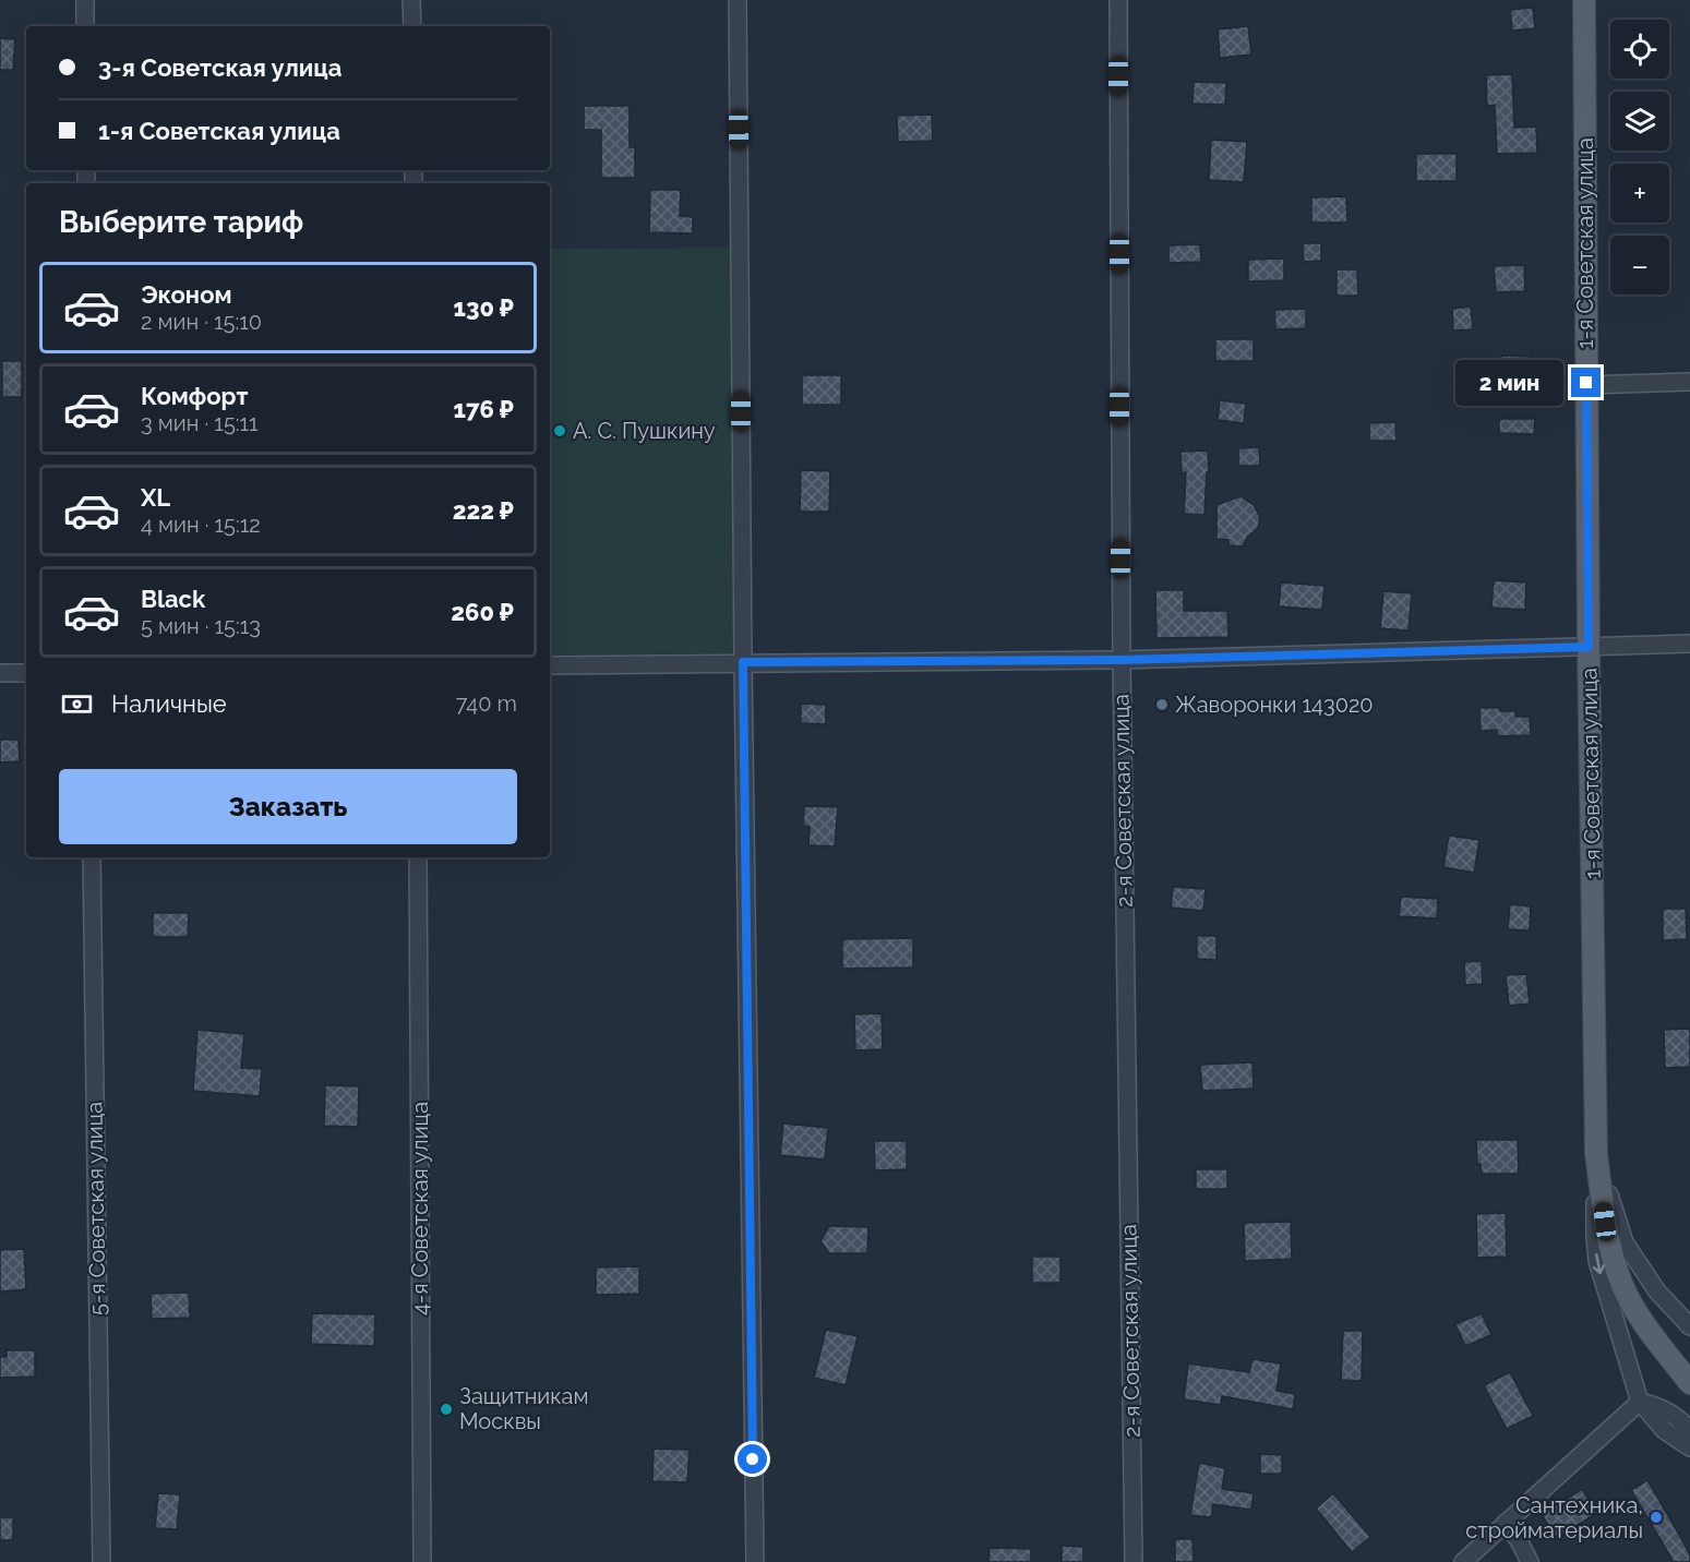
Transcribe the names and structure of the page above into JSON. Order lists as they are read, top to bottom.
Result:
{
  "streets": {
    "main road": ["1-я Советская улица"],
    "street": ["2-я Советская улица", "5-я Советская улица", "4-я Советская улица"]
  },
  "places": [
    "А. С. Пушкину",
    "Жаворонки 143020",
    "Защитникам Москвы",
    "Сантехника, стройматериалы"
  ],
  "page": {
    "map_buttons": ["+", "−"],
    "banner": ["3-я Советская улица", "1-я Советская улица"],
    "heading": "Выберите тариф",
    "list": [
      {
        "name": "Эконом",
        "note": "2 мин · 15:10",
        "value": "130 ₽"
      },
      {
        "name": "Комфорт",
        "note": "3 мин · 15:11",
        "value": "176 ₽"
      },
      {
        "name": "XL",
        "note": "4 мин · 15:12",
        "value": "222 ₽"
      },
      {
        "name": "Black",
        "note": "5 мин · 15:13",
        "value": "260 ₽"
      }
    ],
    "bubble": "2 мин",
    "pay": ["Наличные", "740 m"],
    "buttons": "Заказать"
  }
}
